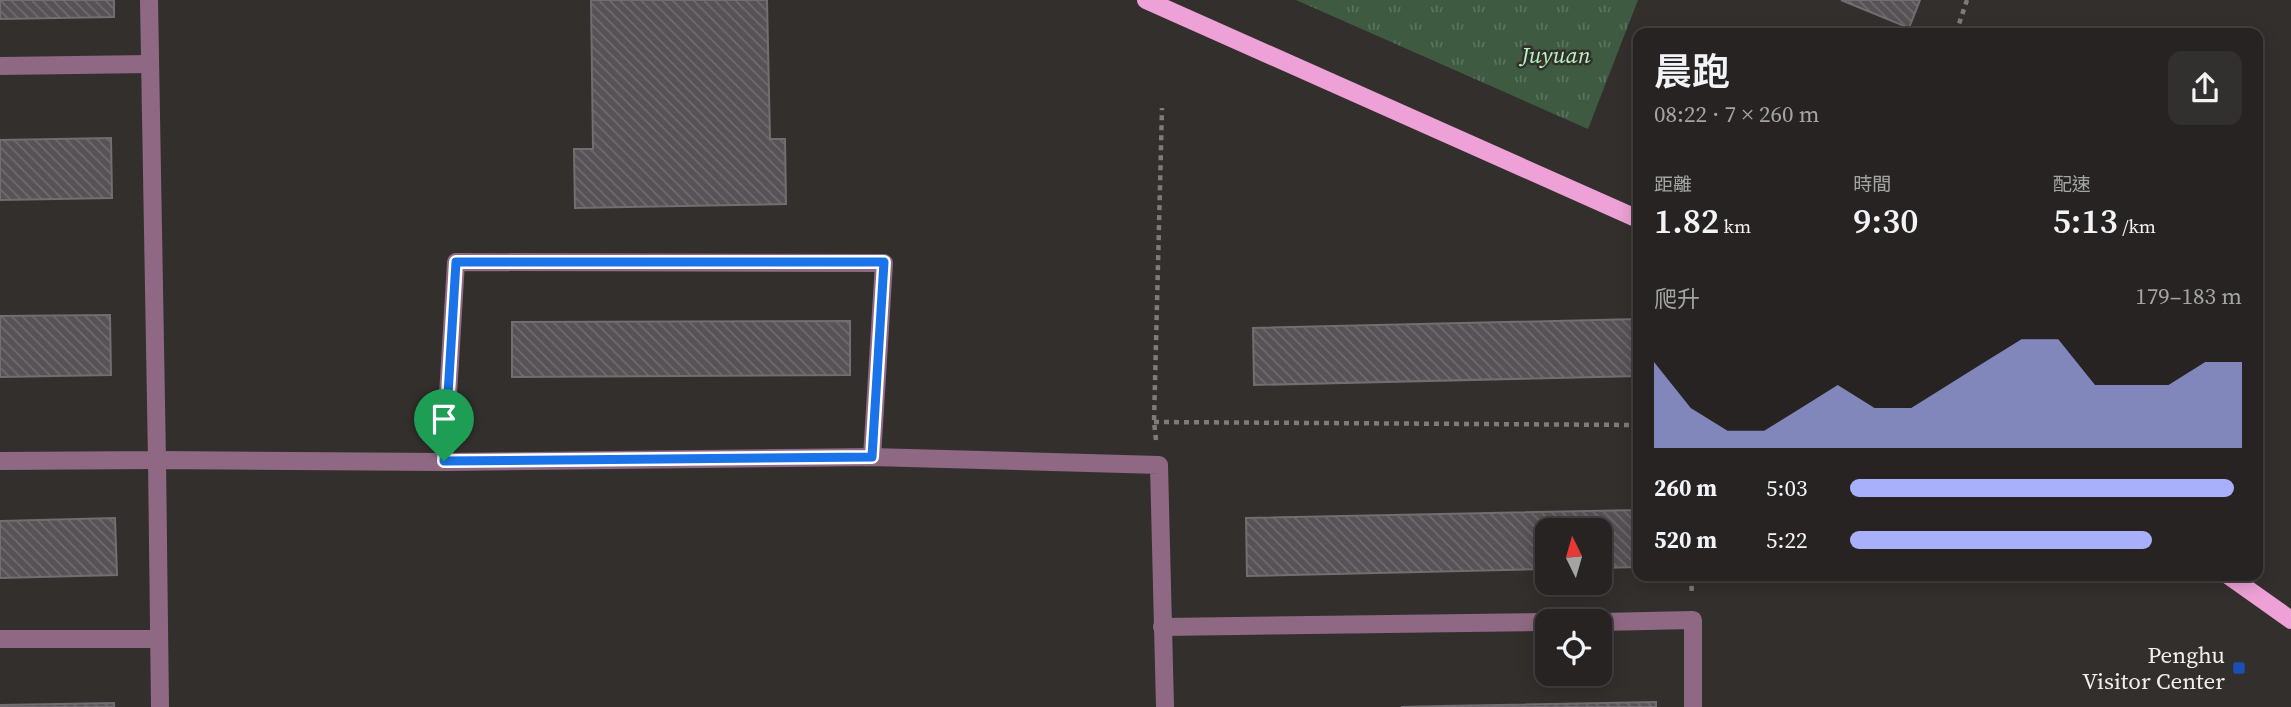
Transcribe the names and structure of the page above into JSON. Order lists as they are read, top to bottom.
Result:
{
  "parks": ["Juyuan"],
  "places": {
    "transit": ["Penghu Visitor Center"]
  },
  "north": "top",
  "page": {
    "heading": ["晨跑", "08:22 · 7 × 260 m"],
    "stats": [
      ["距離", "1.82 km"],
      ["時間", "9:30"],
      ["配速", "5:13 /km"]
    ],
    "chart": ["爬升", "179–183 m"],
    "list": [
      {
        "name": "260 m",
        "note": "5:03"
      },
      {
        "name": "520 m",
        "note": "5:22"
      }
    ]
  }
}
